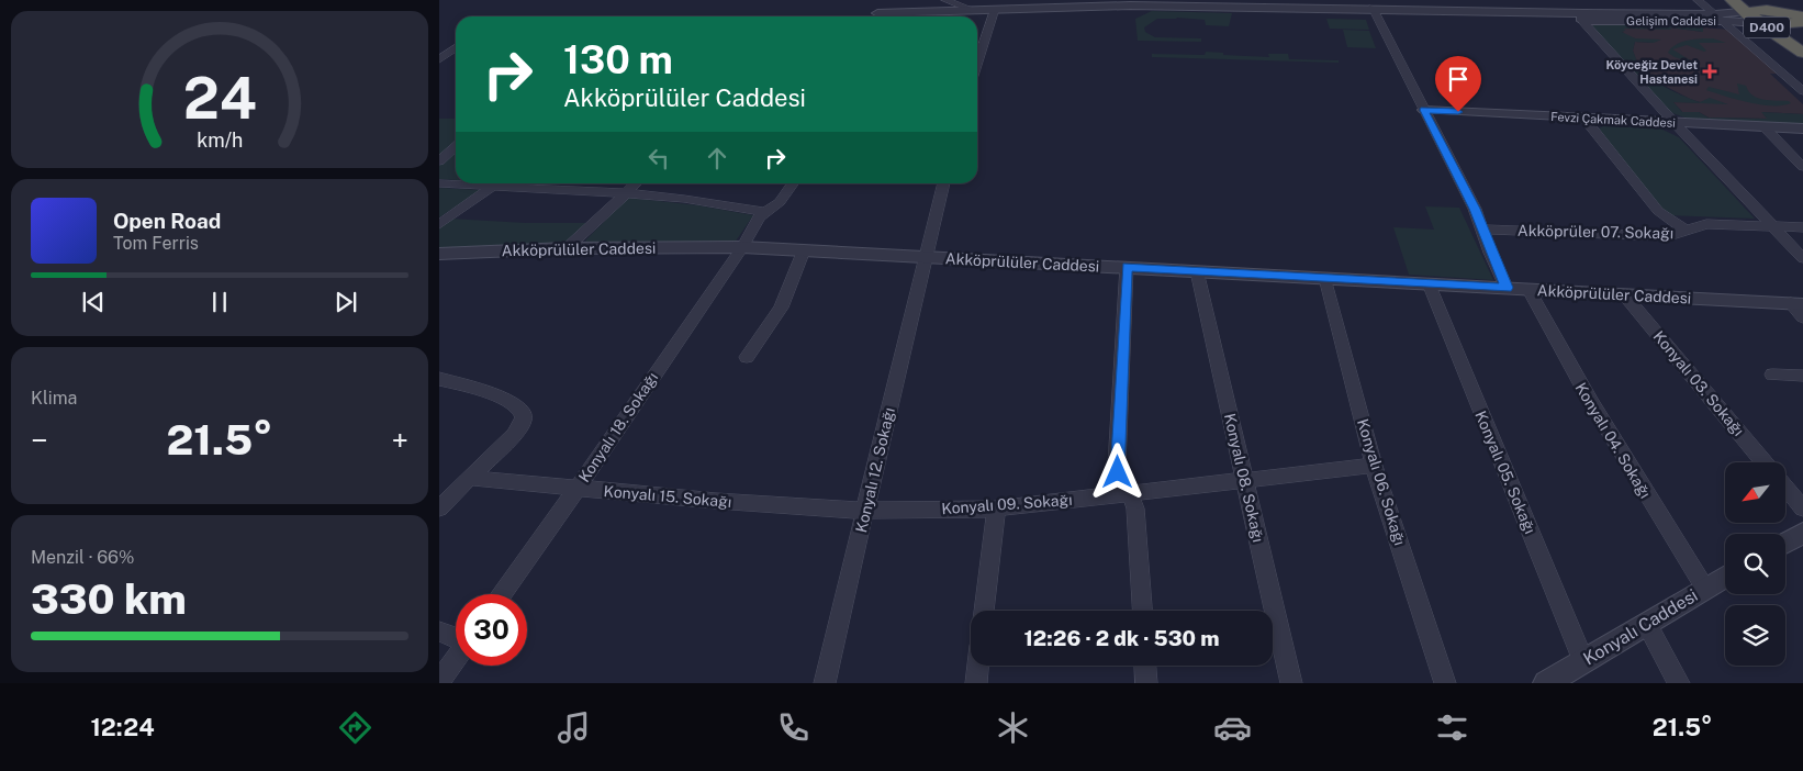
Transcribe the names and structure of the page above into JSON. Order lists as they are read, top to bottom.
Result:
{
  "streets": {
    "highway": ["D400"],
    "street": [
      "Gelişim Caddesi",
      "Fevzi Çakmak Caddesi",
      "Akköprüler 07. Sokağı",
      "Akköprülüler Caddesi",
      "Konyalı 03. Sokağı",
      "Konyalı 18. Sokağı",
      "Konyalı 04. Sokağı",
      "Konyalı 12. Sokağı",
      "Konyalı 05. Sokağı",
      "Konyalı 08. Sokağı",
      "Konyalı 06. Sokağı",
      "Konyalı 15. Sokağı",
      "Konyalı 09. Sokağı",
      "Konyalı Caddesi"
    ]
  },
  "crossings": [
    ["Gelişim Caddesi", "D400"],
    ["Akköprülüler Caddesi", "Konyalı 03. Sokağı"],
    ["Akköprülüler Caddesi", "Konyalı 18. Sokağı"],
    ["Akköprülüler Caddesi", "Konyalı 04. Sokağı"],
    ["Akköprülüler Caddesi", "Konyalı 12. Sokağı"],
    ["Akköprülüler Caddesi", "Konyalı 05. Sokağı"],
    ["Akköprülüler Caddesi", "Konyalı 08. Sokağı"],
    ["Akköprülüler Caddesi", "Konyalı 06. Sokağı"],
    ["Konyalı 18. Sokağı", "Konyalı 15. Sokağı"],
    ["Konyalı 04. Sokağı", "Konyalı Caddesi"],
    ["Konyalı 12. Sokağı", "Konyalı 15. Sokağı"],
    ["Konyalı 12. Sokağı", "Konyalı 09. Sokağı"],
    ["Konyalı 05. Sokağı", "Konyalı Caddesi"],
    ["Konyalı 08. Sokağı", "Konyalı 09. Sokağı"],
    ["Konyalı 06. Sokağı", "Konyalı 09. Sokağı"],
    ["Konyalı 15. Sokağı", "Konyalı 09. Sokağı"]
  ],
  "places": {
    "health": ["Köyceğiz Devlet Hastanesi"]
  },
  "north": "bottom left",
  "page": {
    "turn": ["130 m", "Akköprülüler Caddesi"],
    "song": ["Open Road", "Tom Ferris"],
    "tile": [
      "Klima",
      ["Menzil · 66%", "330 km"]
    ],
    "heat": ["−", "21.5°", "+"],
    "limit": "30",
    "trip": "12:26 · 2 dk · 530 m",
    "tabs": ["12:24", "21.5°"],
    "gauge": ["24", "km/h"]
  }
}
